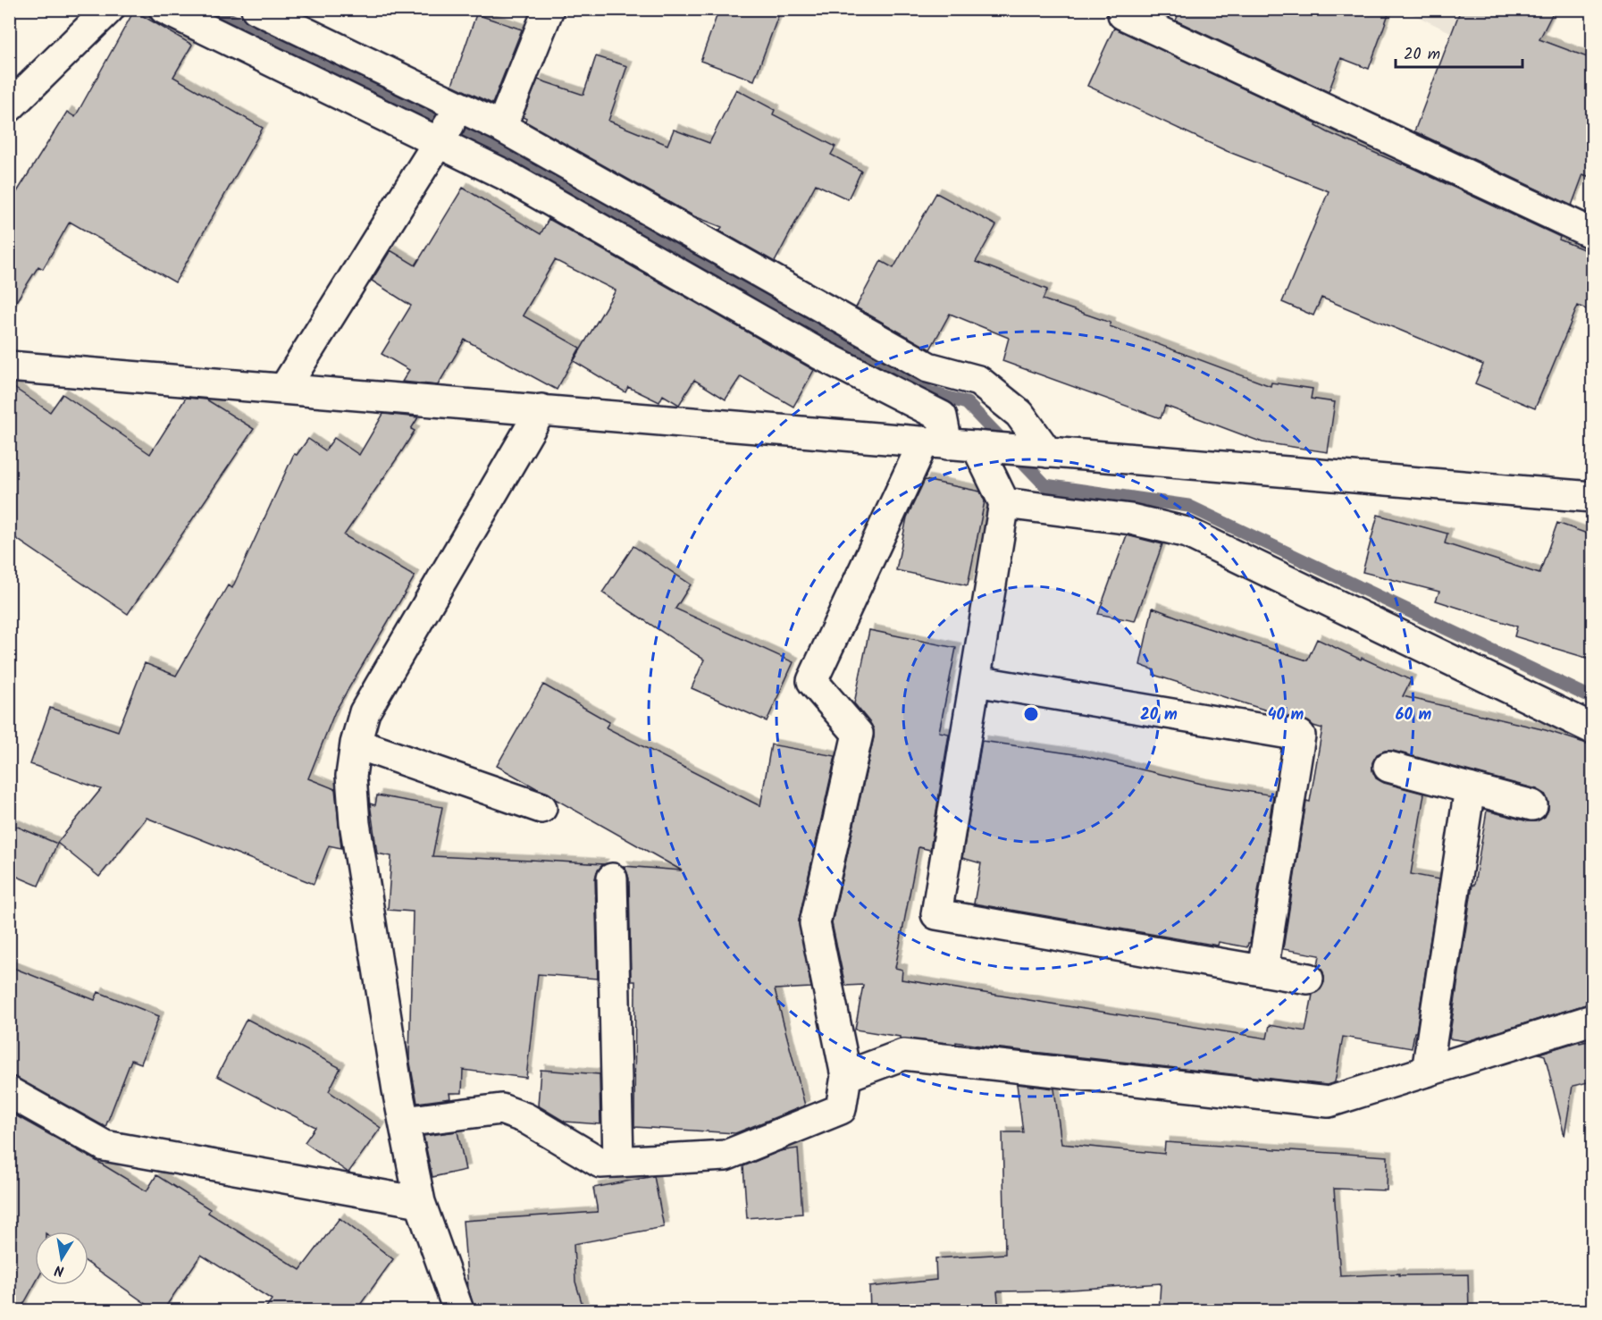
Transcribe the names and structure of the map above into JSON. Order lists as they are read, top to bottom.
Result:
{
  "scale_bar": "20 m",
  "north": "bottom",
  "rings": ["20 m", "40 m", "60 m"]
}
